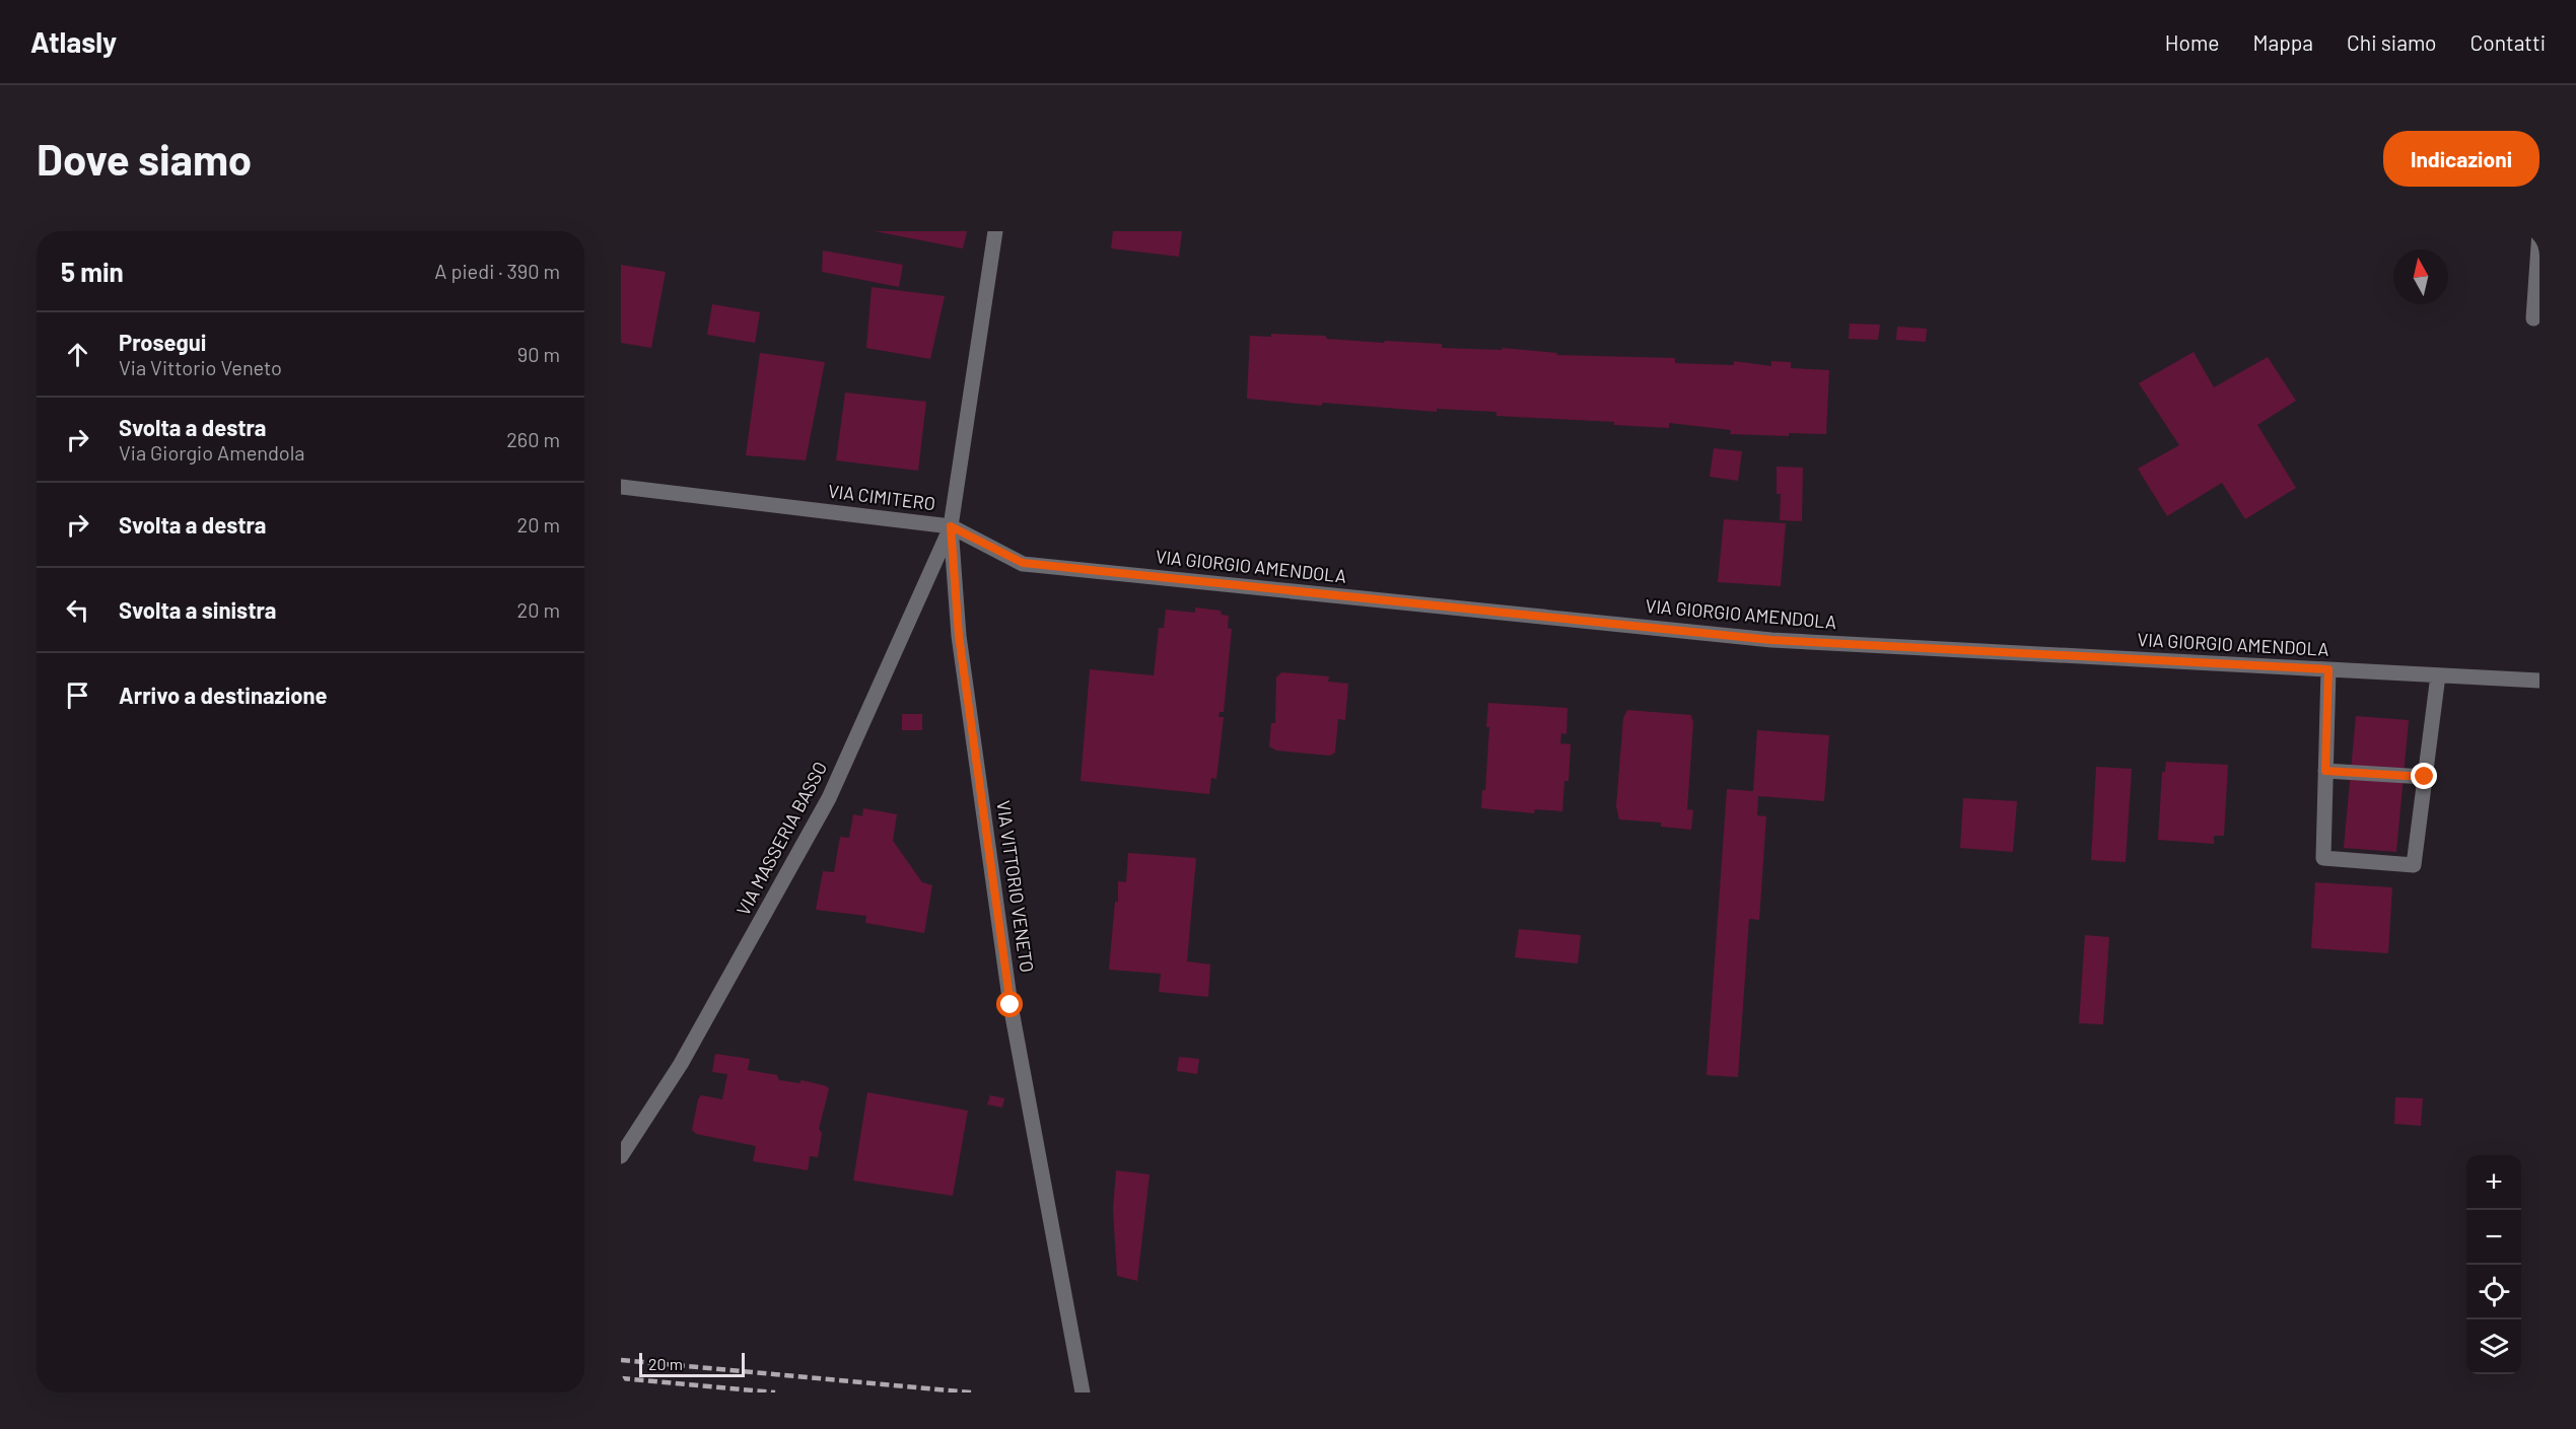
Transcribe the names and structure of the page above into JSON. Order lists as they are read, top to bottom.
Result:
{
  "streets": {
    "street": [
      "VIA CIMITERO",
      "VIA GIORGIO AMENDOLA",
      "VIA MASSERIA BASSO",
      "VIA VITTORIO VENETO"
    ]
  },
  "crossings": [
    ["VIA CIMITERO", "VIA GIORGIO AMENDOLA"],
    ["VIA CIMITERO", "VIA MASSERIA BASSO"],
    ["VIA CIMITERO", "VIA VITTORIO VENETO"],
    ["VIA GIORGIO AMENDOLA", "VIA MASSERIA BASSO"],
    ["VIA GIORGIO AMENDOLA", "VIA VITTORIO VENETO"],
    ["VIA MASSERIA BASSO", "VIA VITTORIO VENETO"]
  ],
  "scale_bar": "20 m",
  "north": "top",
  "page": {
    "header": "Atlasly",
    "nav": [
      "Home",
      "Mappa",
      "Chi siamo",
      "Contatti"
    ],
    "buttons": "Indicazioni",
    "title": "Dove siamo",
    "heading": ["5 min", "A piedi · 390 m"],
    "list": [
      ["Prosegui", "Via Vittorio Veneto", "90 m"],
      ["Svolta a destra", "Via Giorgio Amendola", "260 m"],
      ["Svolta a destra", "20 m"],
      ["Svolta a sinistra", "20 m"],
      "Arrivo a destinazione"
    ],
    "map_buttons": ["+", "−"],
    "scale": "20 m"
  }
}
